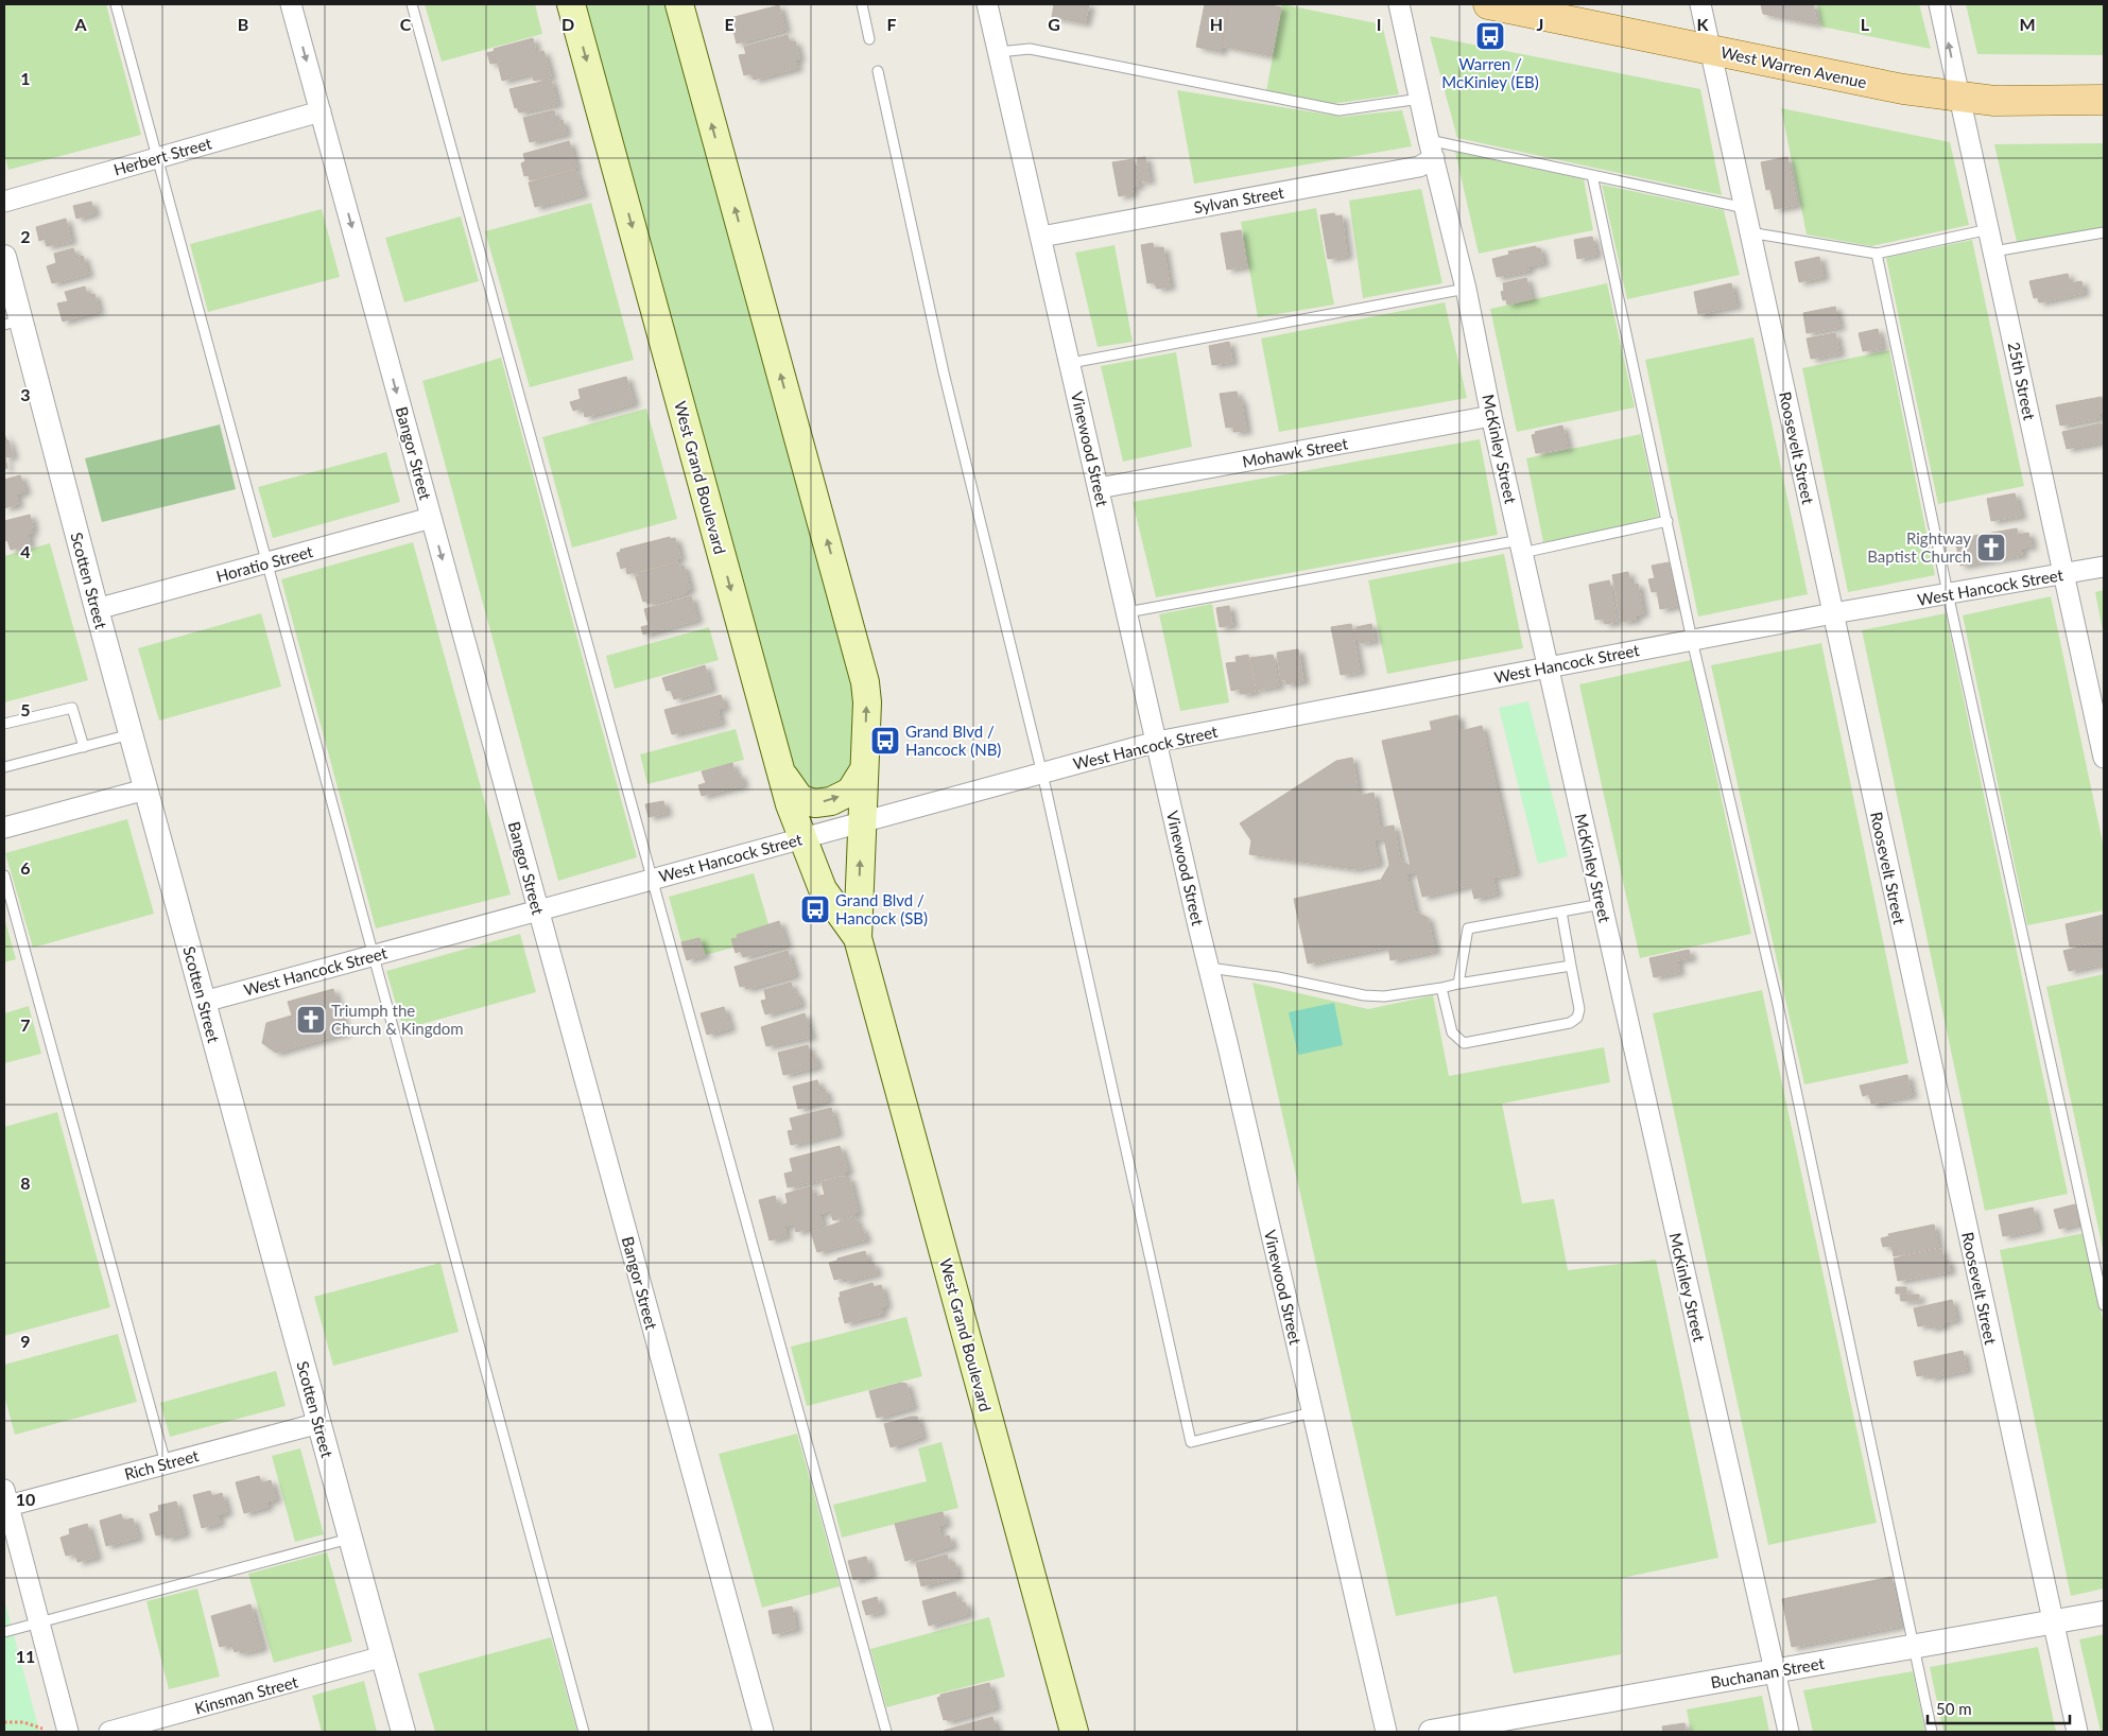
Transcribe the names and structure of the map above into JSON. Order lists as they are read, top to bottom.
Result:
{
  "streets": {
    "main road": ["West Warren Avenue", "West Grand Boulevard"],
    "street": [
      "Herbert Street",
      "Sylvan Street",
      "25th Street",
      "Roosevelt Street",
      "Vinewood Street",
      "McKinley Street",
      "Mohawk Street",
      "Bangor Street",
      "Horatio Street",
      "Scotten Street",
      "West Hancock Street",
      "Rich Street",
      "Buchanan Street",
      "Kinsman Street"
    ]
  },
  "crossings": [
    ["West Warren Avenue", "25th Street"],
    ["West Warren Avenue", "Roosevelt Street"],
    ["Herbert Street", "Bangor Street"],
    ["Sylvan Street", "Vinewood Street"],
    ["Sylvan Street", "McKinley Street"],
    ["25th Street", "West Hancock Street"],
    ["Roosevelt Street", "West Hancock Street"],
    ["Roosevelt Street", "Buchanan Street"],
    ["Vinewood Street", "Mohawk Street"],
    ["Vinewood Street", "West Hancock Street"],
    ["McKinley Street", "Mohawk Street"],
    ["McKinley Street", "West Hancock Street"],
    ["McKinley Street", "Buchanan Street"],
    ["Bangor Street", "Horatio Street"],
    ["Bangor Street", "West Hancock Street"],
    ["West Grand Boulevard", "West Hancock Street"],
    ["Horatio Street", "Scotten Street"],
    ["Scotten Street", "West Hancock Street"],
    ["Scotten Street", "Rich Street"],
    ["Scotten Street", "Kinsman Street"]
  ],
  "one_way": ["Bangor Street"],
  "places": {
    "bus stop": ["Warren / McKinley (EB)", "Grand Blvd / Hancock (NB)", "Grand Blvd / Hancock (SB)"],
    "church": ["Rightway Baptist Church", "Triumph the Church & Kingdom"]
  },
  "scale_bar": "50 m",
  "grid": {
    "columns": [
      "A",
      "B",
      "C",
      "D",
      "E",
      "F",
      "G",
      "H",
      "I",
      "J",
      "K",
      "L",
      "M"
    ],
    "rows": [
      "1",
      "2",
      "3",
      "4",
      "5",
      "6",
      "7",
      "8",
      "9",
      "10",
      "11"
    ]
  }
}
